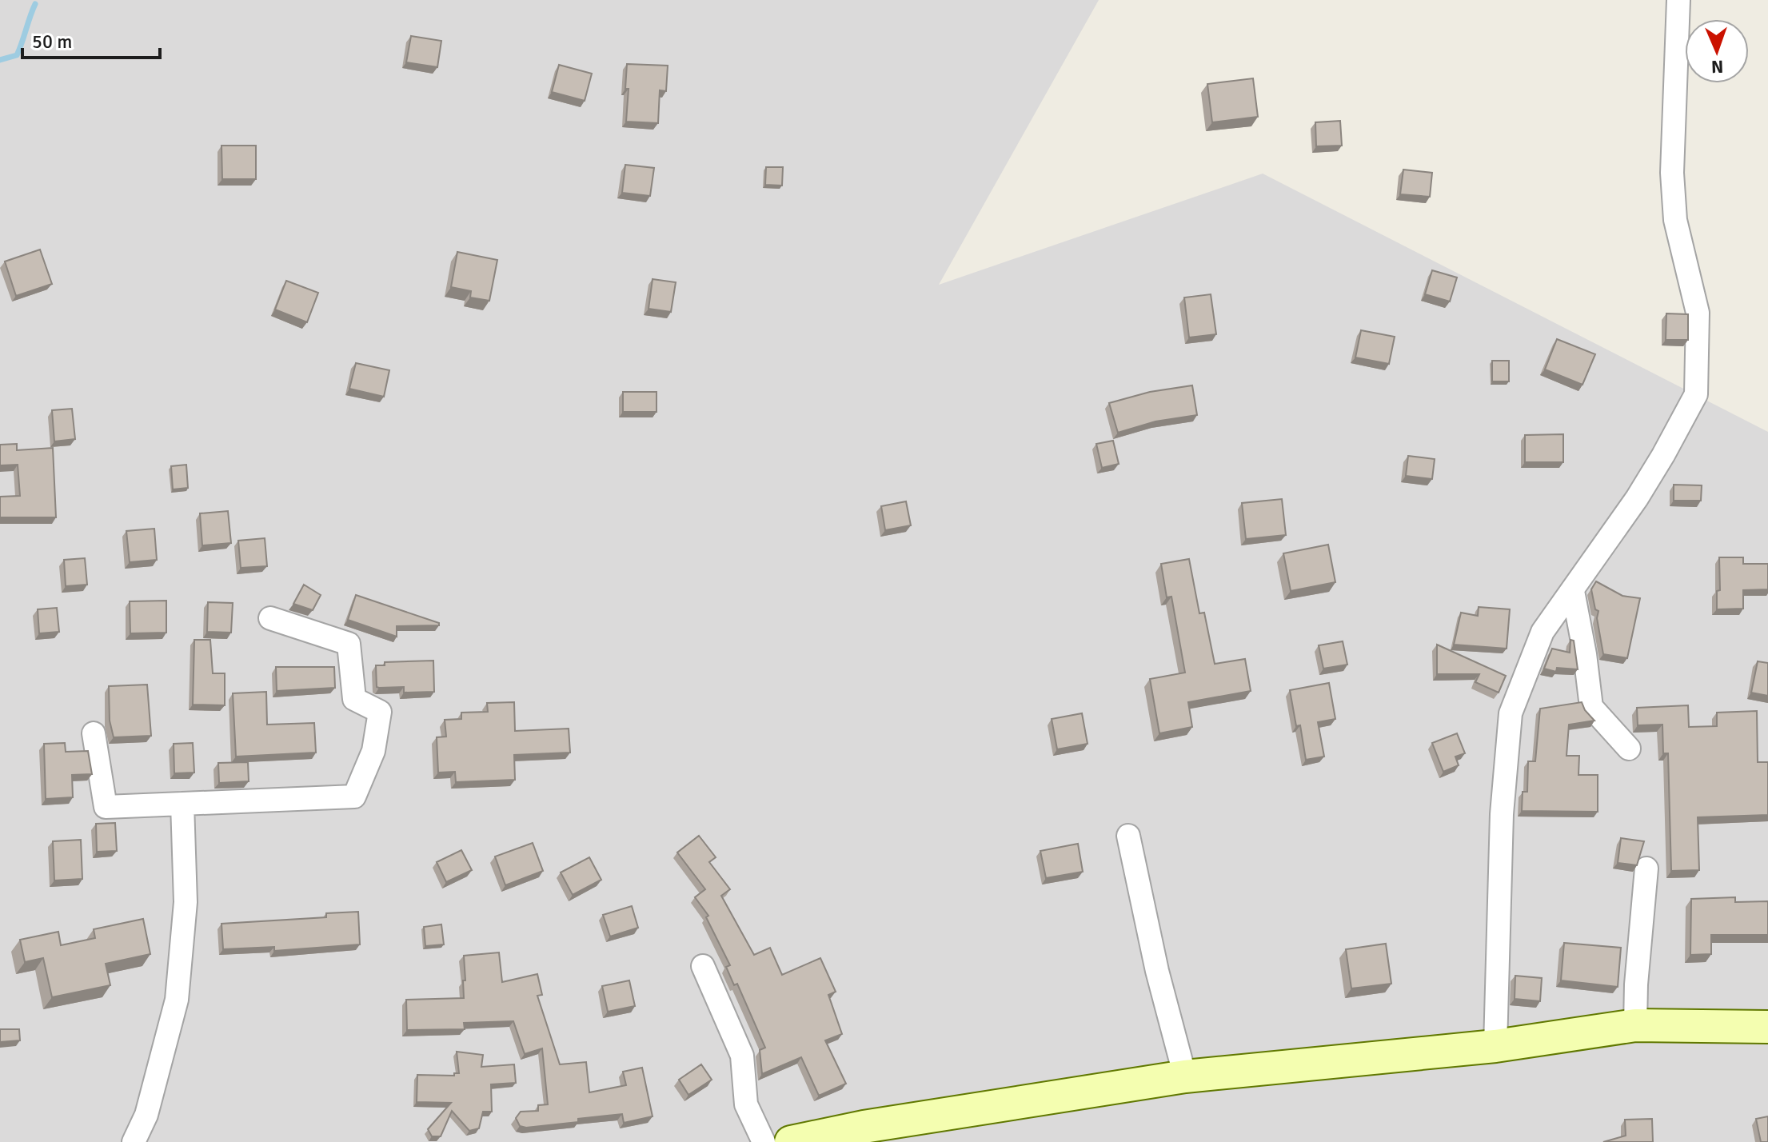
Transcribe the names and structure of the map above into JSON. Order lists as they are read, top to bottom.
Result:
{
  "scale_bar": "50 m",
  "north": "bottom"
}
